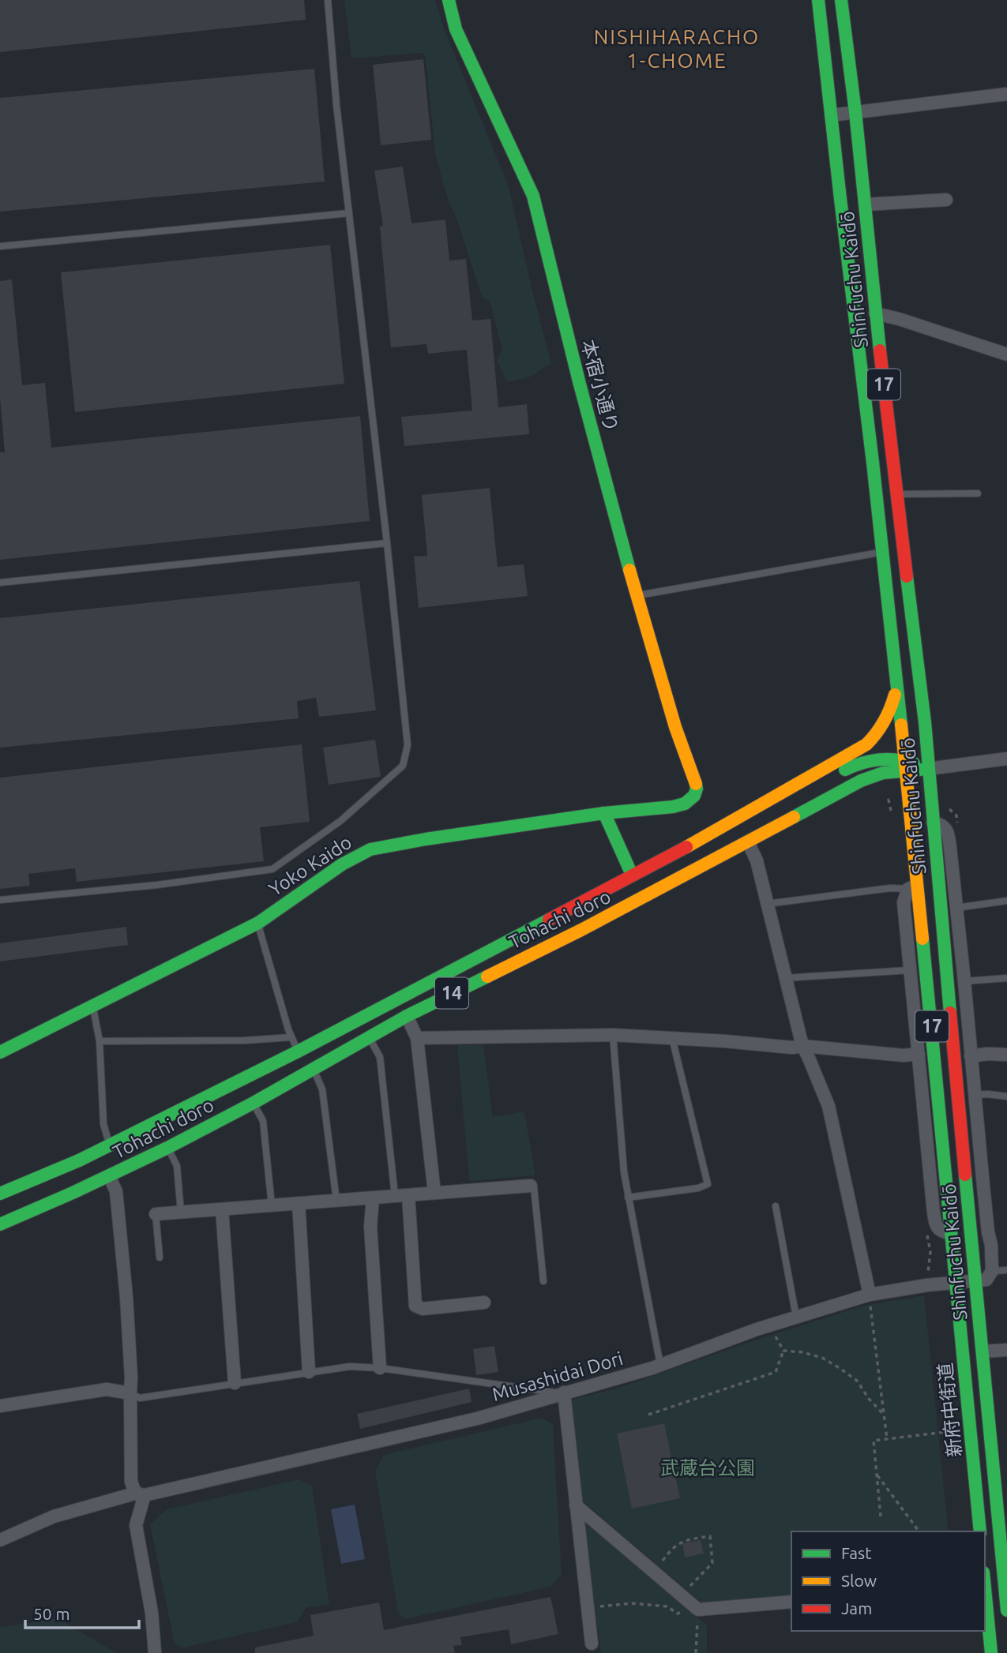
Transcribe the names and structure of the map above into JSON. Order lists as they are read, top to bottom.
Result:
{
  "streets": {
    "main road": [
      "Shinfuchu Kaidō",
      "17",
      "本宿小通り",
      "Yoko Kaido",
      "Tohachi doro",
      "14",
      "新府中街道"
    ],
    "street": ["Musashidai Dori"]
  },
  "crossings": [
    ["Shinfuchu Kaidō", "Tohachi doro"],
    ["Shinfuchu Kaidō", "Musashidai Dori"],
    ["Shinfuchu Kaidō", "新府中街道"],
    ["本宿小通り", "Yoko Kaido"],
    ["Musashidai Dori", "新府中街道"]
  ],
  "districts": ["NISHIHARACHO 1-CHOME"],
  "parks": ["武蔵台公園"],
  "legend": ["Fast", "Slow", "Jam"],
  "scale_bar": "50 m"
}
